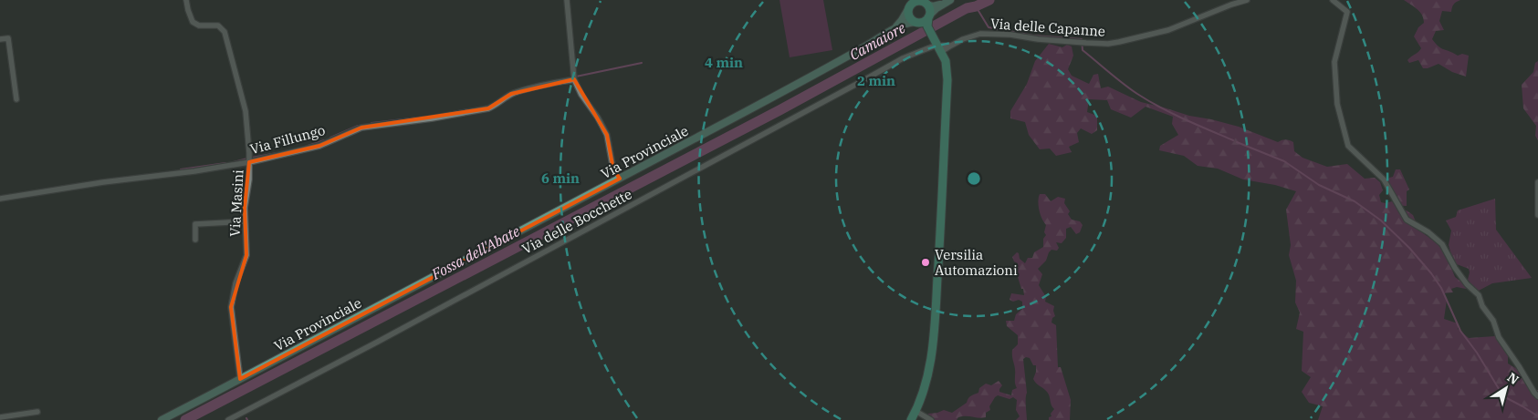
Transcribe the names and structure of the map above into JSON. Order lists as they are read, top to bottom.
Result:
{
  "streets": {
    "main road": ["Via Provinciale"],
    "street": [
      "Via delle Capanne",
      "Via Fillungo",
      "Via Masini",
      "Via delle Bocchette"
    ]
  },
  "crossings": [
    ["Via delle Capanne", "Via delle Bocchette"],
    ["Via Fillungo", "Via Masini"],
    ["Via Provinciale", "Via Masini"]
  ],
  "water": ["Camaiore", "Fossa dell'Abate"],
  "places": ["Versilia Automazioni"],
  "north": "top right",
  "rings": ["4 min", "2 min", "6 min"]
}
